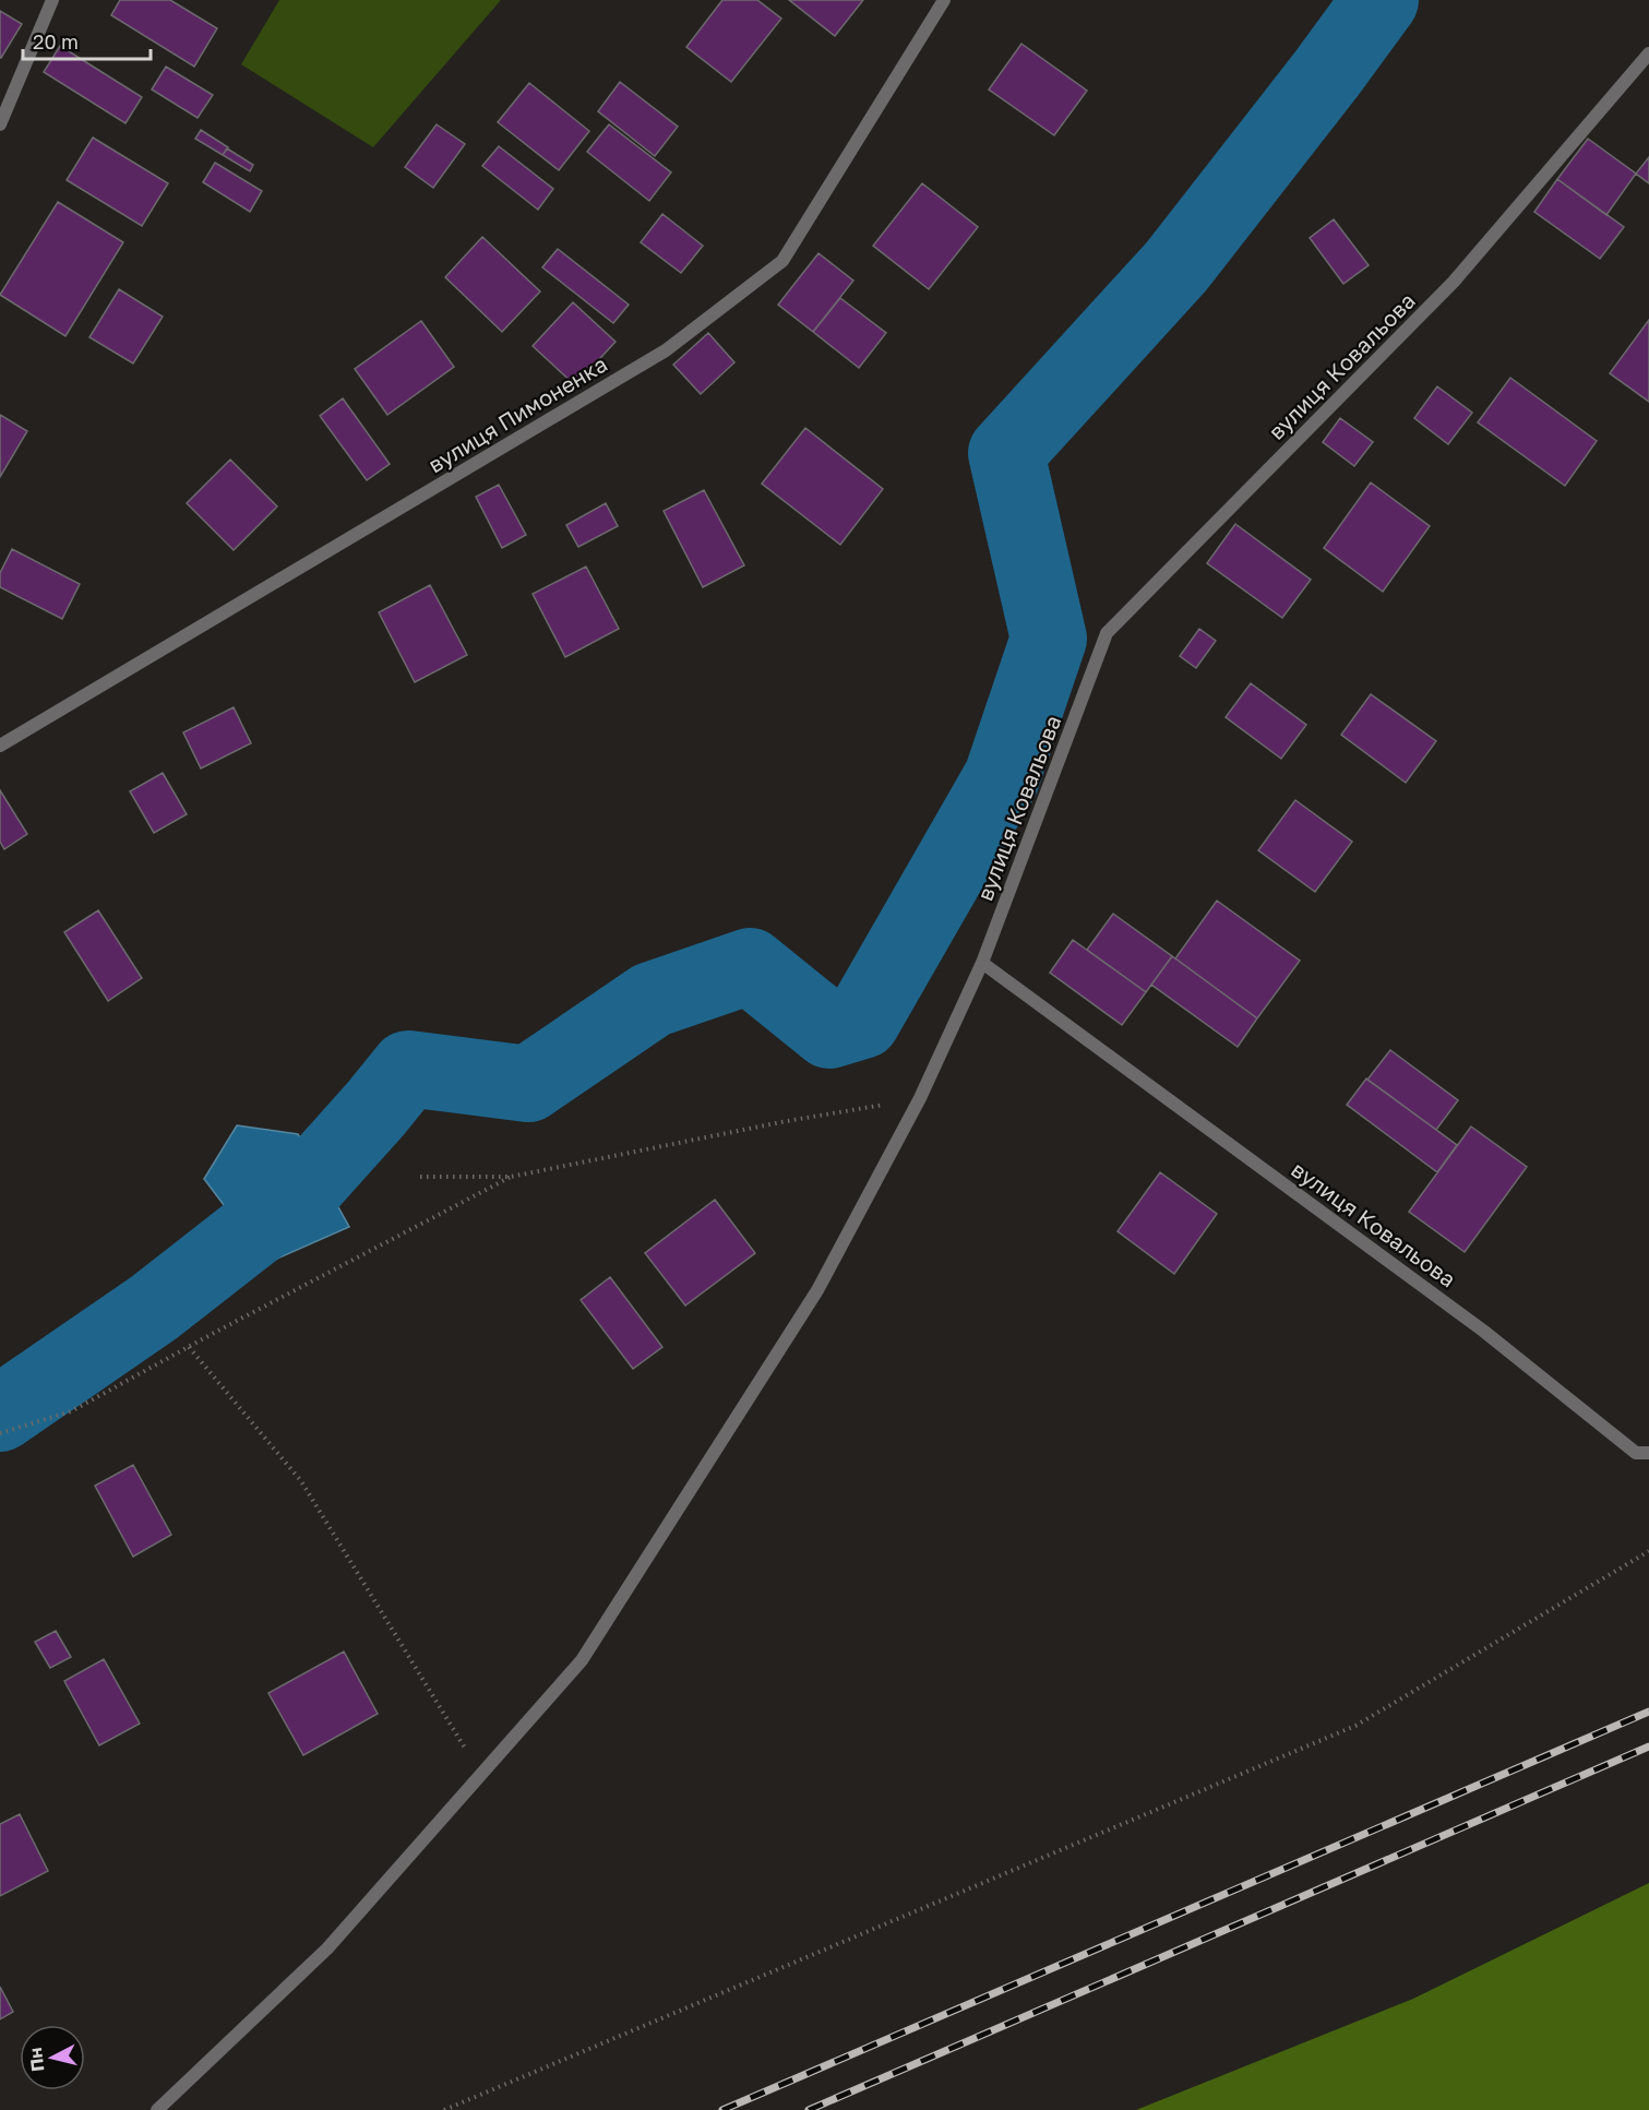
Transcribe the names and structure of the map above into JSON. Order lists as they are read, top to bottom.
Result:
{
  "streets": {
    "street": ["вулиця Ковальова", "вулиця Пимоненка"]
  },
  "scale_bar": "20 m",
  "north": "left"
}
